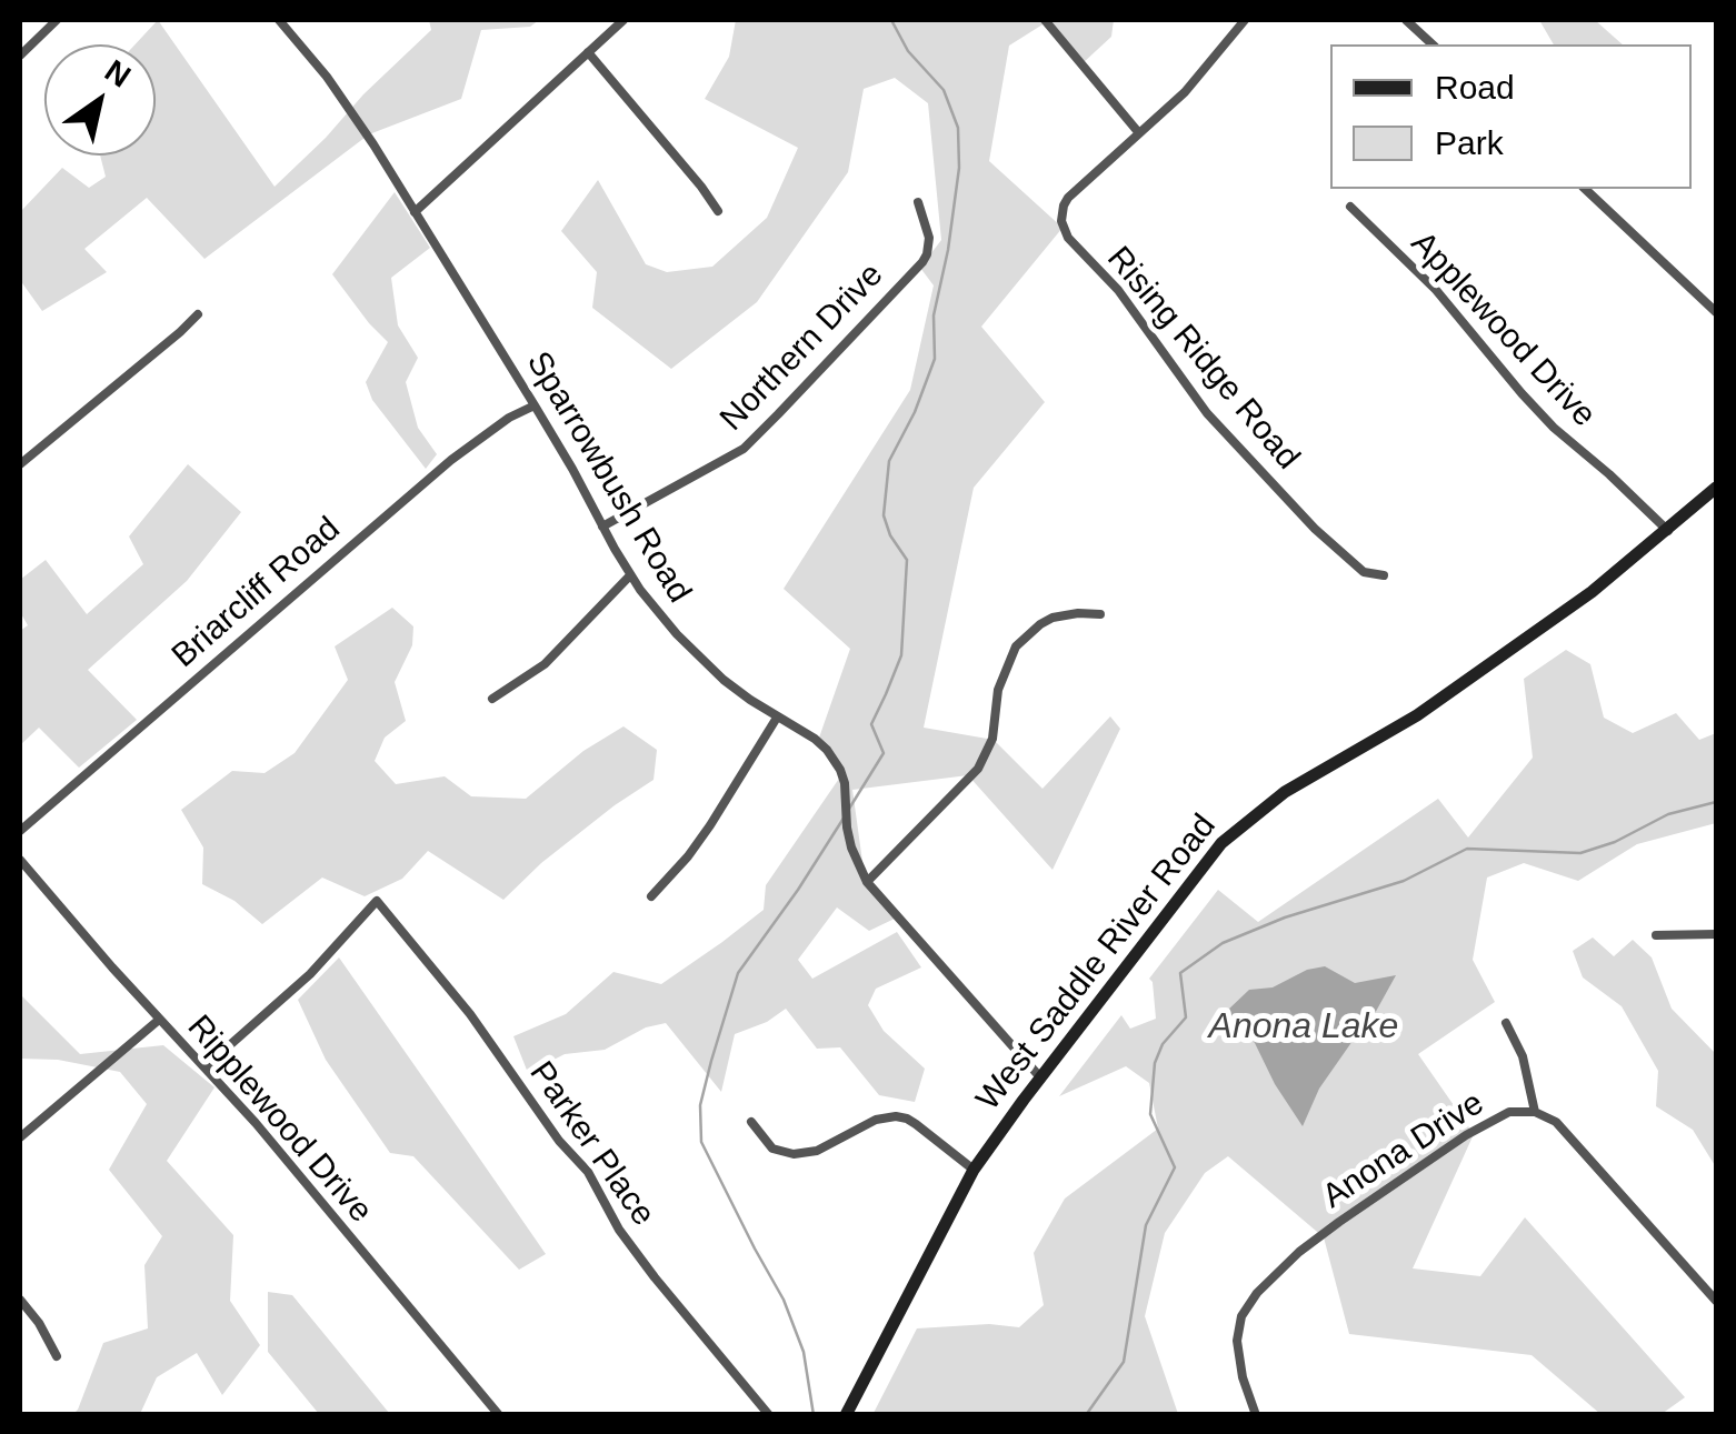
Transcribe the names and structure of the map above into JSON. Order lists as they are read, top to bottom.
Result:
{
  "streets": {
    "street": [
      "Applewood Drive",
      "Northern Drive",
      "Rising Ridge Road",
      "Sparrowbush Road",
      "Briarcliff Road",
      "West Saddle River Road",
      "Ripplewood Drive",
      "Parker Place",
      "Anona Drive"
    ]
  },
  "crossings": [
    ["Applewood Drive", "West Saddle River Road"],
    ["Northern Drive", "Sparrowbush Road"],
    ["Sparrowbush Road", "Briarcliff Road"],
    ["Sparrowbush Road", "West Saddle River Road"],
    ["Ripplewood Drive", "Parker Place"]
  ],
  "water": ["Anona Lake"],
  "legend": ["Road", "Park"],
  "north": "top right"
}
